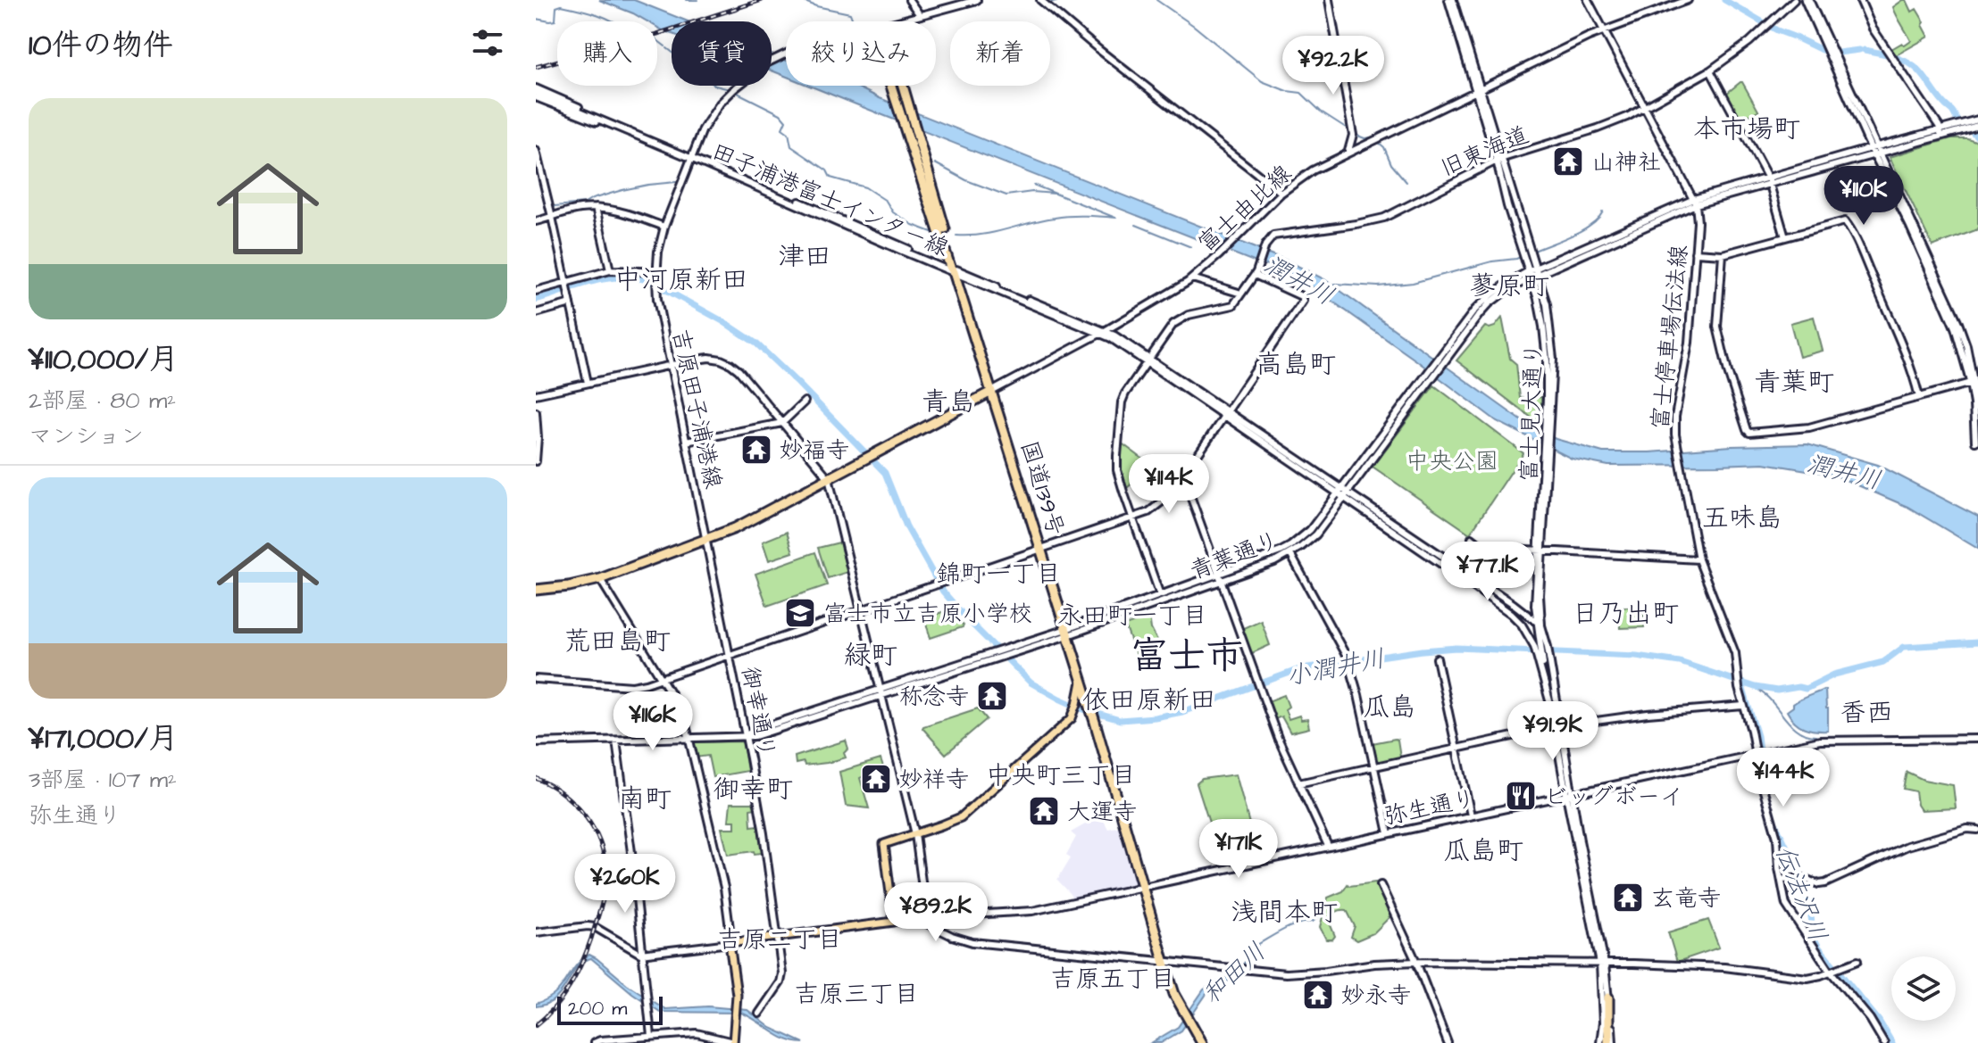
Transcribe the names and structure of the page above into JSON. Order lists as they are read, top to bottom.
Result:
{
  "streets": {
    "highway": ["国道139号"],
    "street": [
      "旧東海道",
      "田子浦港富士インター線",
      "富士由比線",
      "富士停車場伝法線",
      "吉原田子浦港線",
      "富士見大通り",
      "青葉通り",
      "御幸通り",
      "弥生通り"
    ]
  },
  "crossings": [
    ["旧東海道", "富士停車場伝法線"],
    ["旧東海道", "富士見大通り"],
    ["田子浦港富士インター線", "富士由比線"],
    ["田子浦港富士インター線", "吉原田子浦港線"],
    ["田子浦港富士インター線", "富士見大通り"],
    ["田子浦港富士インター線", "国道139号"],
    ["田子浦港富士インター線", "青葉通り"],
    ["田子浦港富士インター線", "弥生通り"],
    ["富士由比線", "富士停車場伝法線"],
    ["富士由比線", "富士見大通り"],
    ["富士由比線", "国道139号"],
    ["富士停車場伝法線", "青葉通り"],
    ["富士停車場伝法線", "弥生通り"],
    ["吉原田子浦港線", "御幸通り"],
    ["富士見大通り", "青葉通り"],
    ["国道139号", "青葉通り"],
    ["国道139号", "弥生通り"]
  ],
  "districts": [
    "本市場町",
    "津田",
    "中河原新田",
    "蓼原町",
    "高島町",
    "青葉町",
    "青島",
    "五味島",
    "錦町一丁目",
    "日乃出町",
    "永田町一丁目",
    "荒田島町",
    "富士市",
    "緑町",
    "依田原新田",
    "瓜島",
    "香西",
    "中央町三丁目",
    "御幸町",
    "南町",
    "瓜島町",
    "浅間本町",
    "吉原二丁目",
    "吉原五丁目",
    "吉原三丁目"
  ],
  "water": [
    "潤井川",
    "小潤井川",
    "伝法沢川",
    "和田川"
  ],
  "parks": ["中央公園"],
  "places": {
    "temple": [
      "山神社",
      "妙福寺",
      "称念寺",
      "妙祥寺",
      "大運寺",
      "玄竜寺",
      "妙永寺"
    ],
    "school or university": ["富士市立吉原小学校"],
    "restaurant": ["ビッグボーイ"]
  },
  "scale_bar": "200 m",
  "page": {
    "heading": "10件の物件",
    "chip": [
      "購入",
      "賃貸",
      "絞り込み",
      "新着"
    ],
    "price": [
      "¥92.2K",
      "¥110K",
      "¥114K",
      "¥77.1K",
      "¥116K",
      "¥91.9K",
      "¥144K",
      "¥171K",
      "¥260K",
      "¥89.2K"
    ],
    "list": [
      {
        "name": "¥110,000/月",
        "note": "2部屋 · 80 m² · マンション"
      },
      {
        "name": "¥171,000/月",
        "note": "3部屋 · 107 m² · 弥生通り"
      }
    ],
    "scale": "200 m"
  }
}
